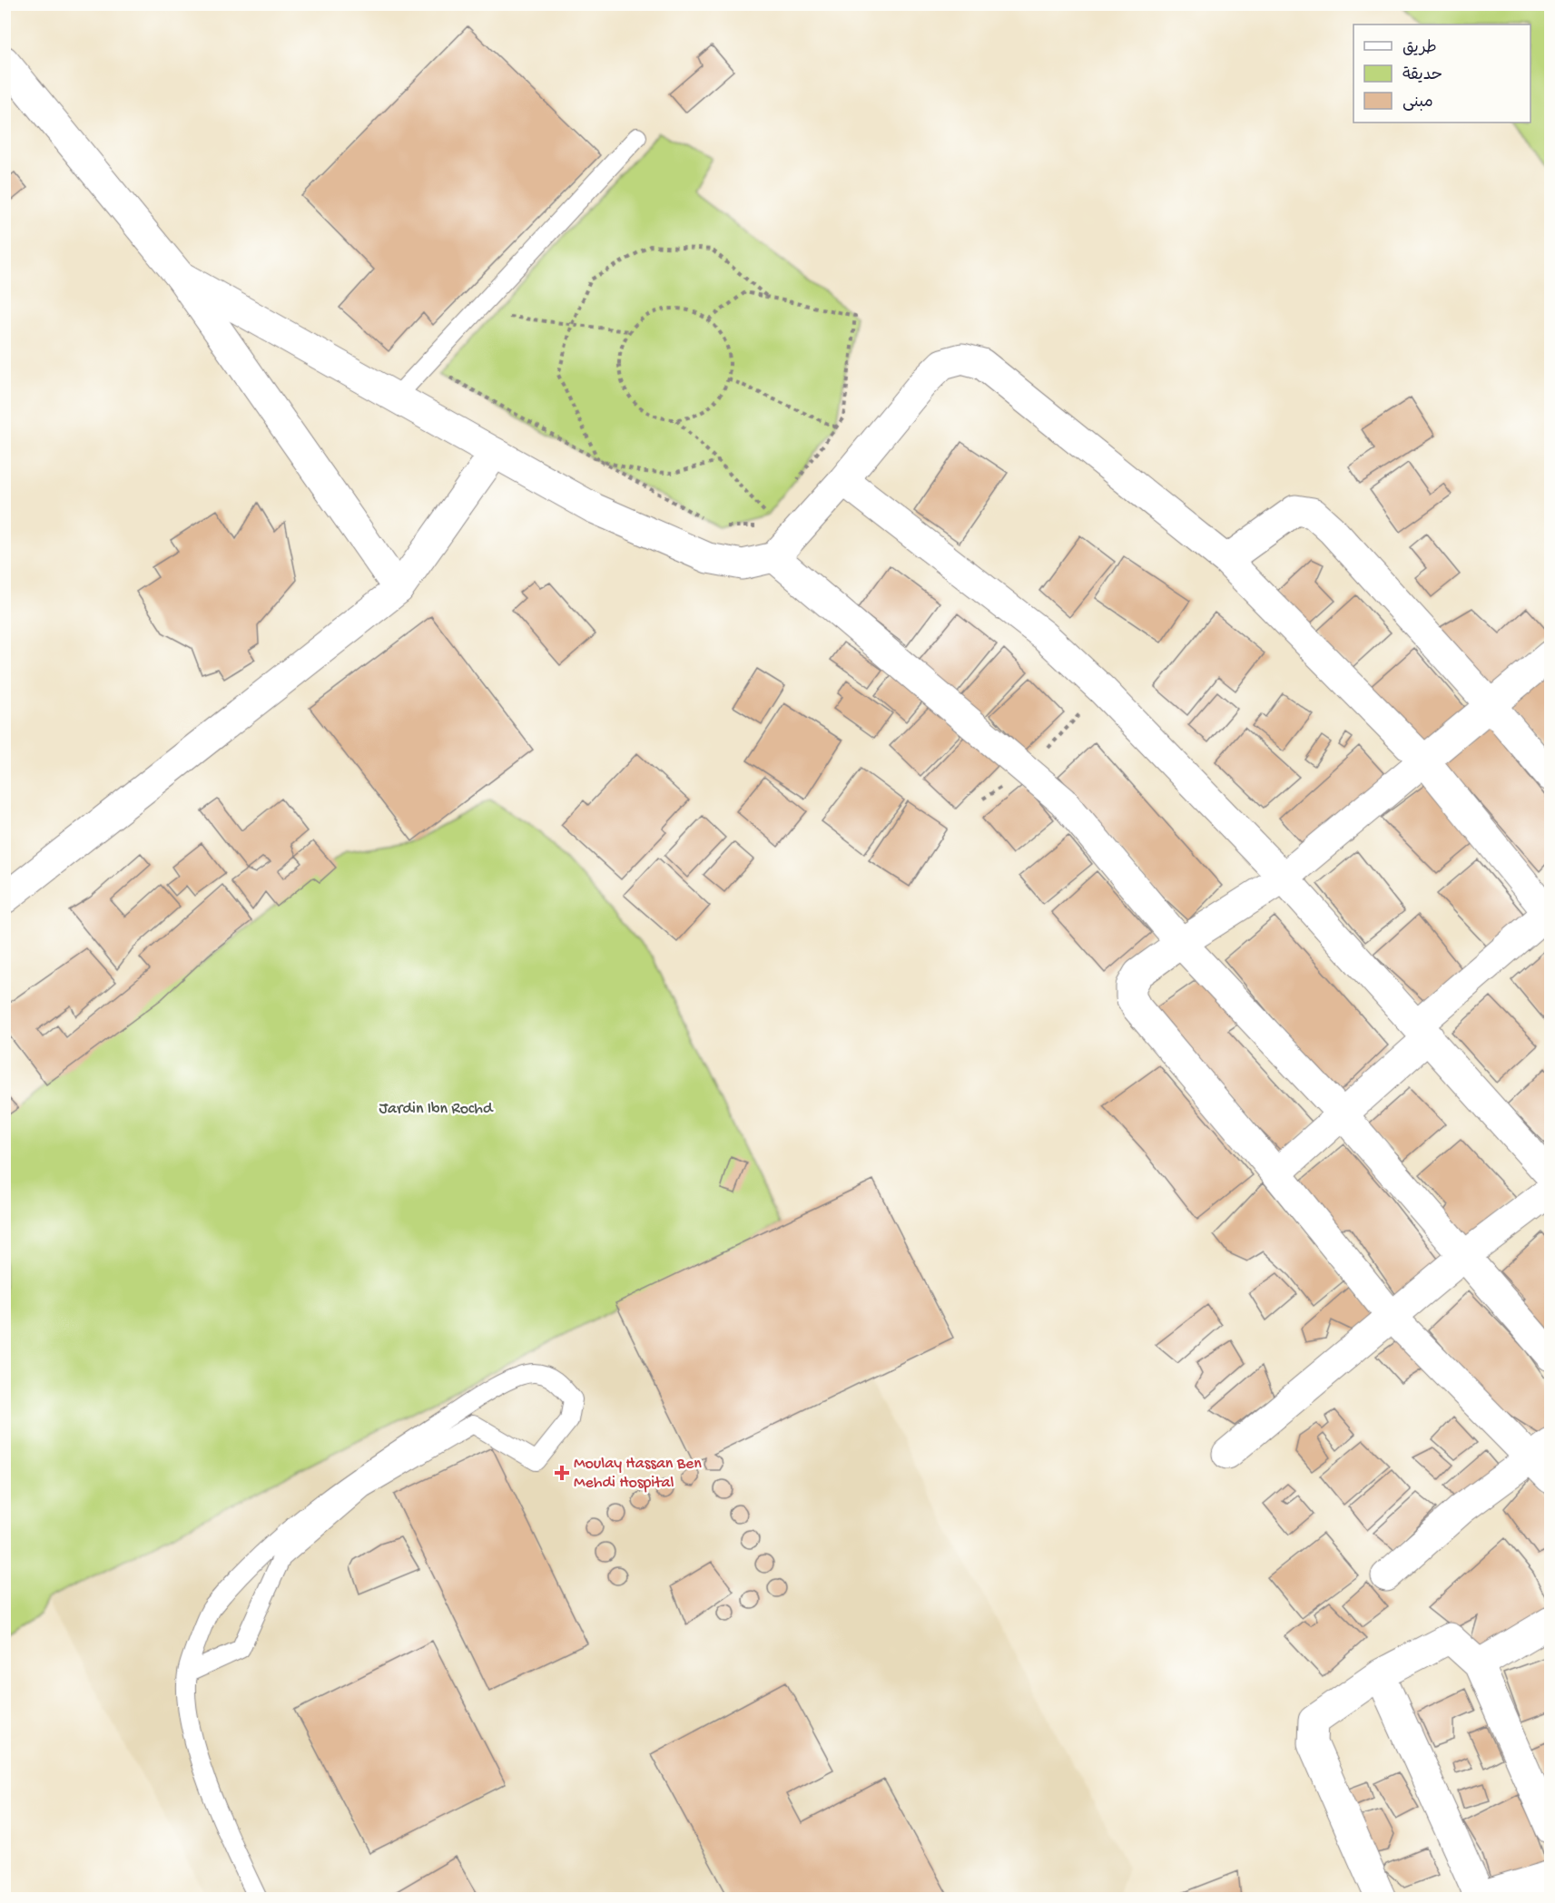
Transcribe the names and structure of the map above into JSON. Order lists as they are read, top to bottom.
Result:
{
  "parks": ["Jardin Ibn Rochd"],
  "places": {
    "health": ["Moulay Hassan Ben Mehdi Hospital"]
  },
  "legend": ["طريق", "حديقة", "مبنى"]
}
